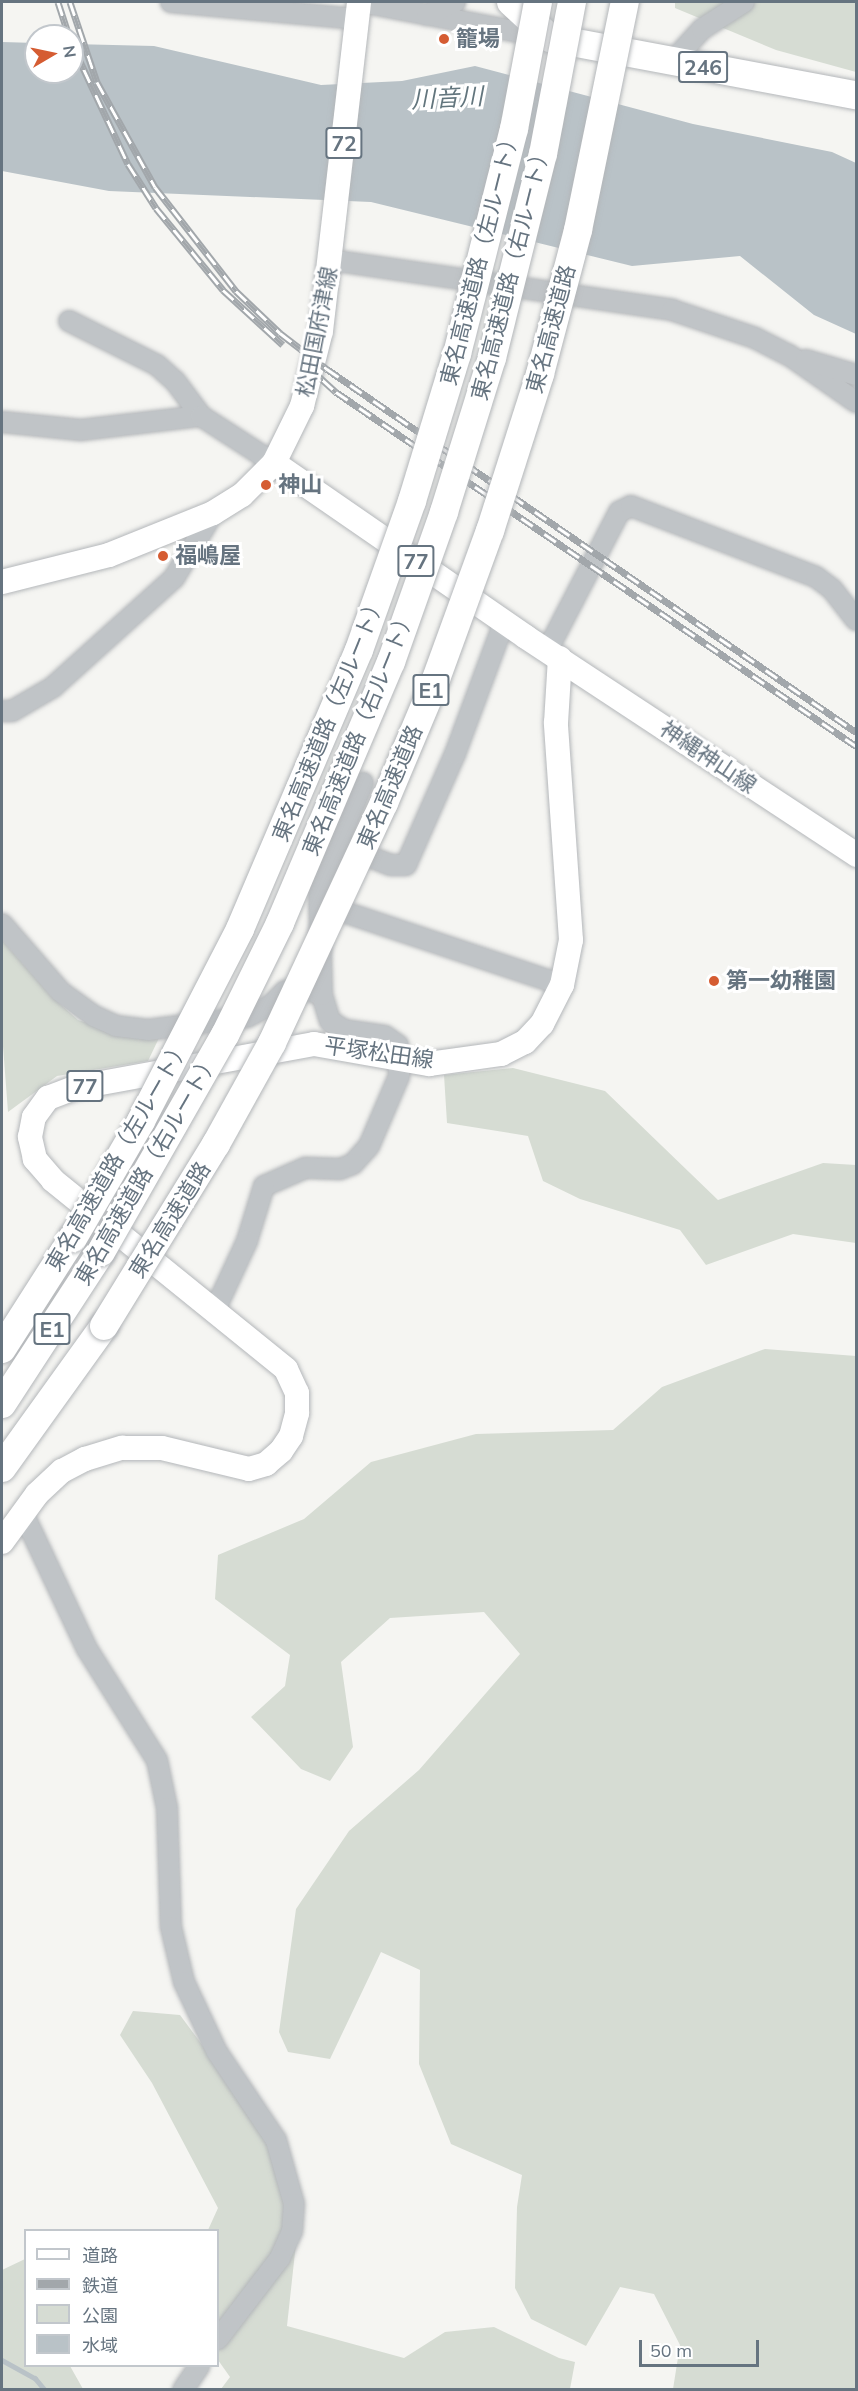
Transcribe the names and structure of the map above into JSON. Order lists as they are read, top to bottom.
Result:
{
  "streets": {
    "highway": [
      "246",
      "東名高速道路（左ルート）",
      "東名高速道路（右ルート）",
      "東名高速道路",
      "E1"
    ],
    "main road": [
      "72",
      "松田国府津線",
      "77",
      "神縄神山線",
      "平塚松田線"
    ]
  },
  "crossings": [
    ["松田国府津線", "77"],
    ["77", "神縄神山線"],
    ["77", "平塚松田線"],
    ["神縄神山線", "平塚松田線"]
  ],
  "water": ["川音川"],
  "places": [
    "籠場",
    "神山",
    "福嶋屋",
    "第一幼稚園"
  ],
  "legend": [
    "道路",
    "鉄道",
    "公園",
    "水域"
  ],
  "scale_bar": "50 m",
  "north": "right"
}
